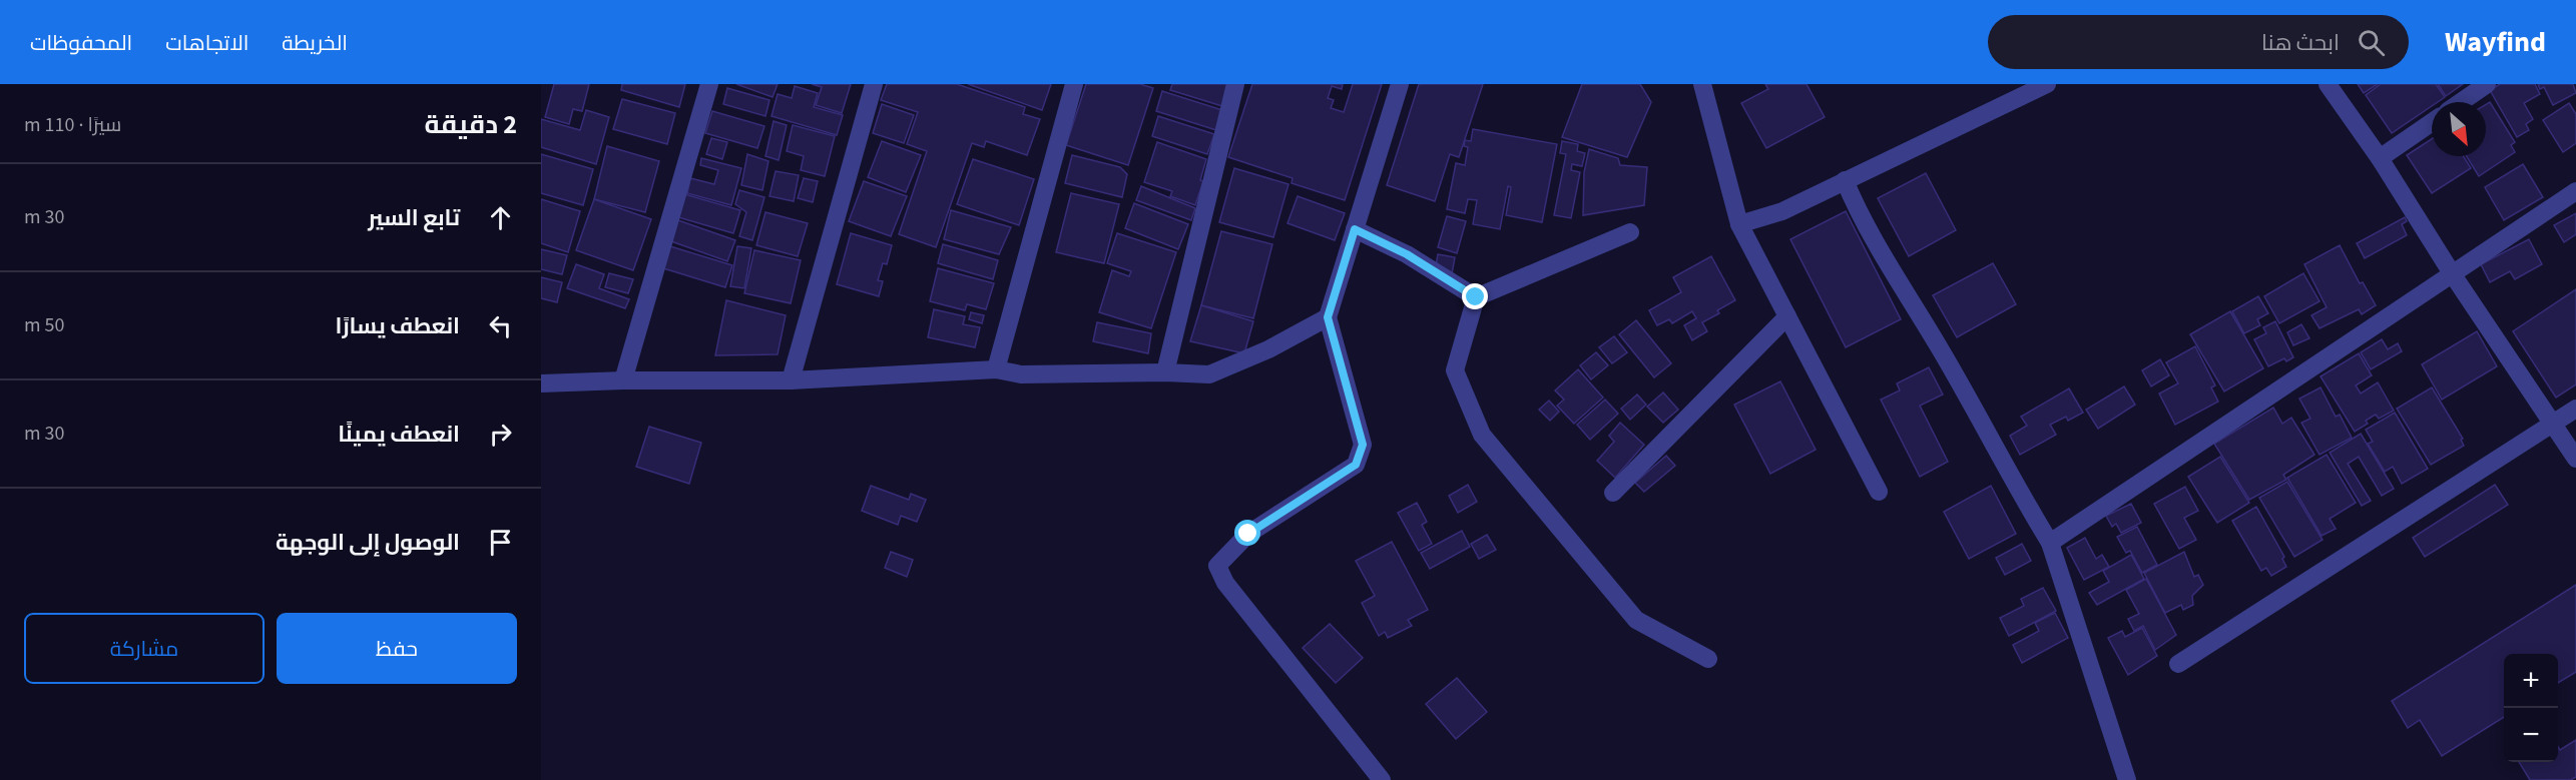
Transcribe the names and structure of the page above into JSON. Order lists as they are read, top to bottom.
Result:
{
  "north": "bottom right",
  "page": {
    "header": "Wayfind",
    "search": "ابحث هنا",
    "nav": ["الخريطة", "الاتجاهات", "المحفوظات"],
    "heading": ["2 دقيقة", "سيرًا · 110 m"],
    "list": [
      ["تابع السير", "30 m"],
      ["انعطف يسارًا", "50 m"],
      ["انعطف يمينًا", "30 m"],
      "الوصول إلى الوجهة"
    ],
    "buttons": ["حفظ", "مشاركة"],
    "map_buttons": ["+", "−"]
  }
}
